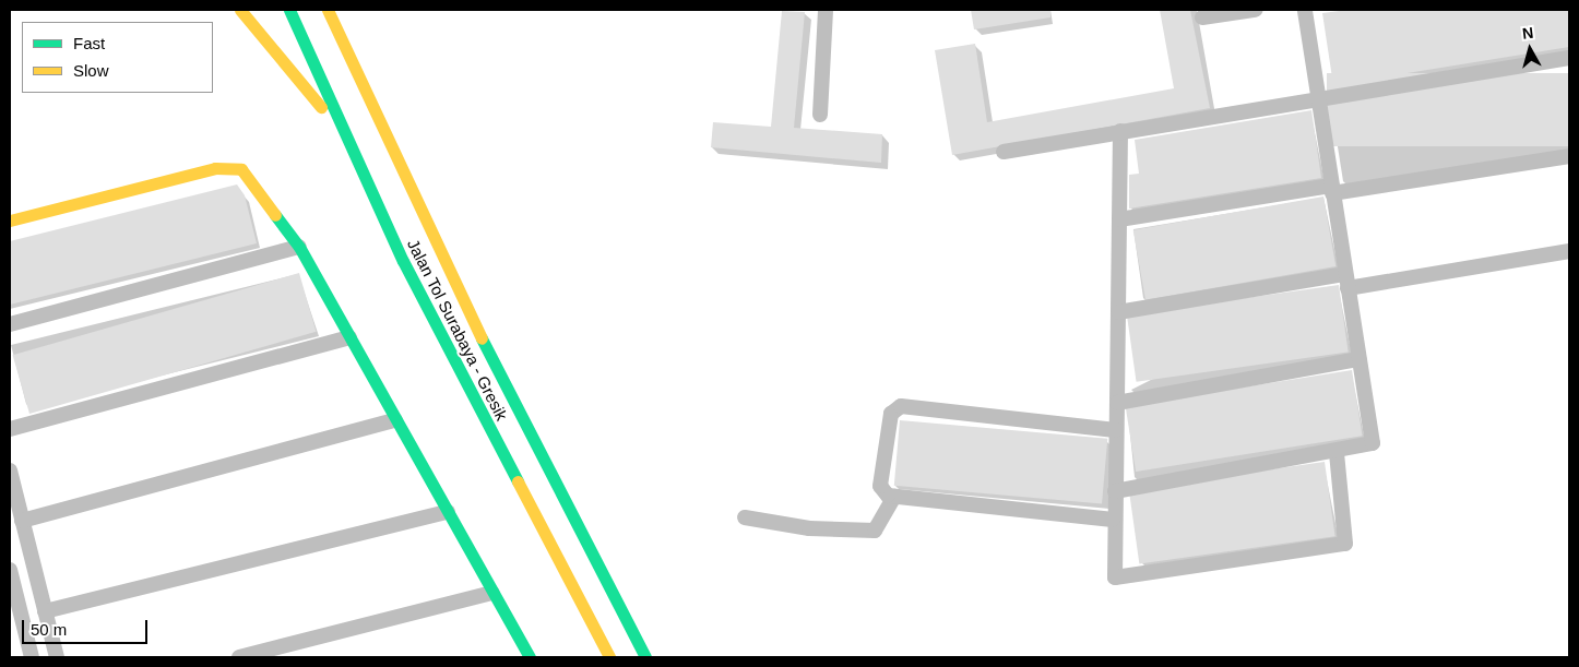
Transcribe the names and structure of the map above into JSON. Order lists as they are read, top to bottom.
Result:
{
  "streets": {
    "main road": ["Jalan Tol Surabaya - Gresik"]
  },
  "legend": ["Fast", "Slow"],
  "scale_bar": "50 m",
  "north": "top"
}
